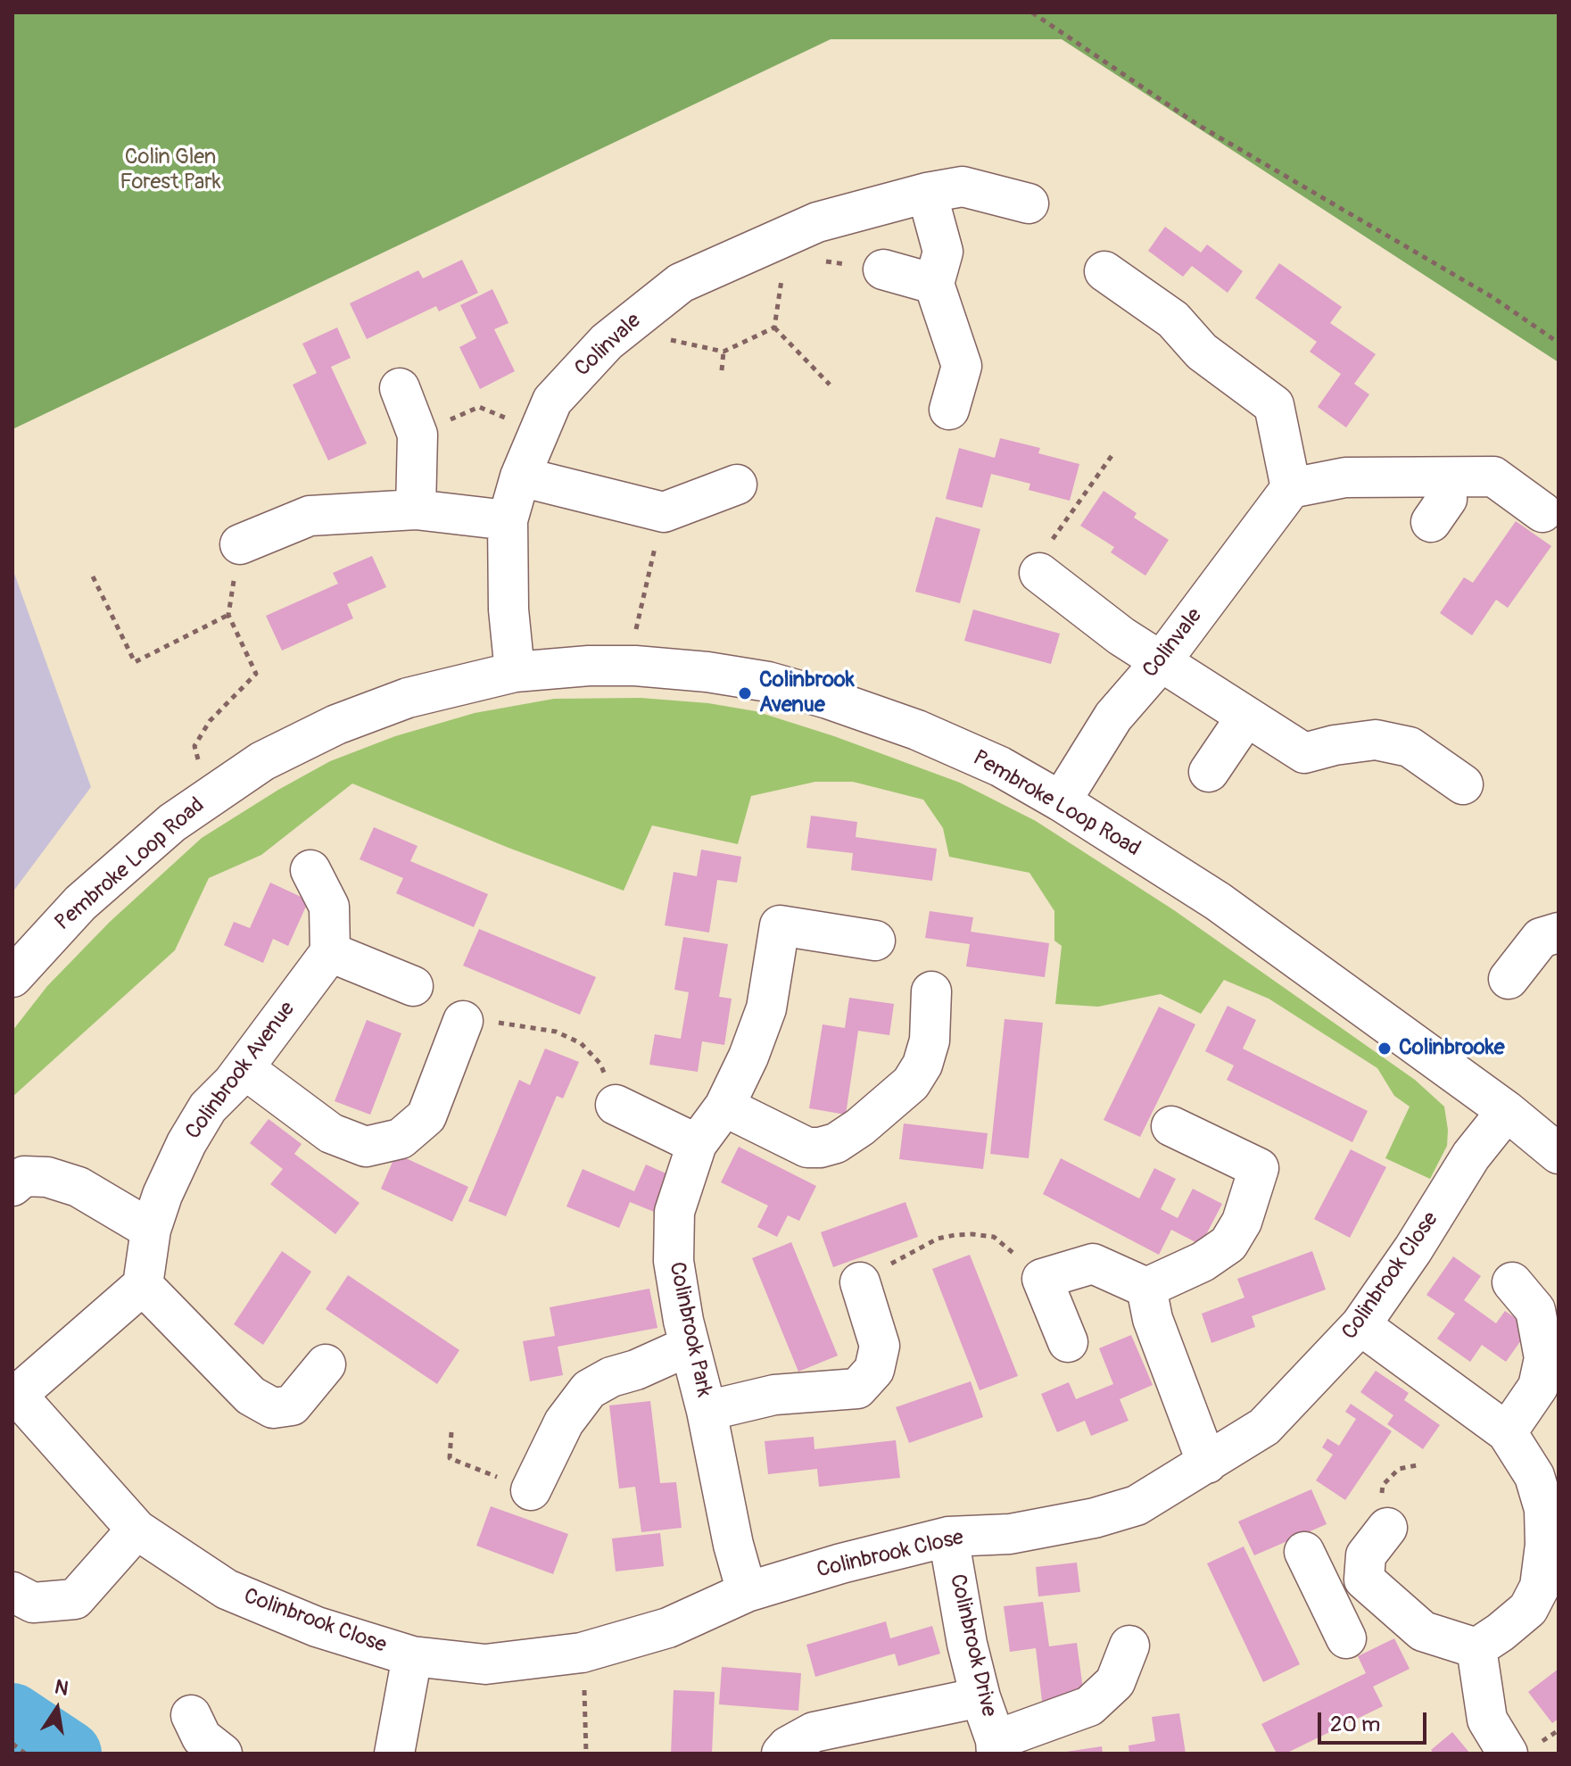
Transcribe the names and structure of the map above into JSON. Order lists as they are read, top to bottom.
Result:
{
  "streets": {
    "street": [
      "Colinvale",
      "Pembroke Loop Road",
      "Colinbrook Avenue",
      "Colinbrook Close",
      "Colinbrook Park",
      "Colinbrook Drive"
    ]
  },
  "crossings": [
    ["Colinvale", "Pembroke Loop Road"],
    ["Pembroke Loop Road", "Colinbrook Close"],
    ["Colinbrook Close", "Colinbrook Park"],
    ["Colinbrook Close", "Colinbrook Drive"]
  ],
  "parks": ["Colin Glen Forest Park"],
  "places": ["Colinbrook Avenue", "Colinbrooke"],
  "scale_bar": "20 m",
  "north": "top"
}
